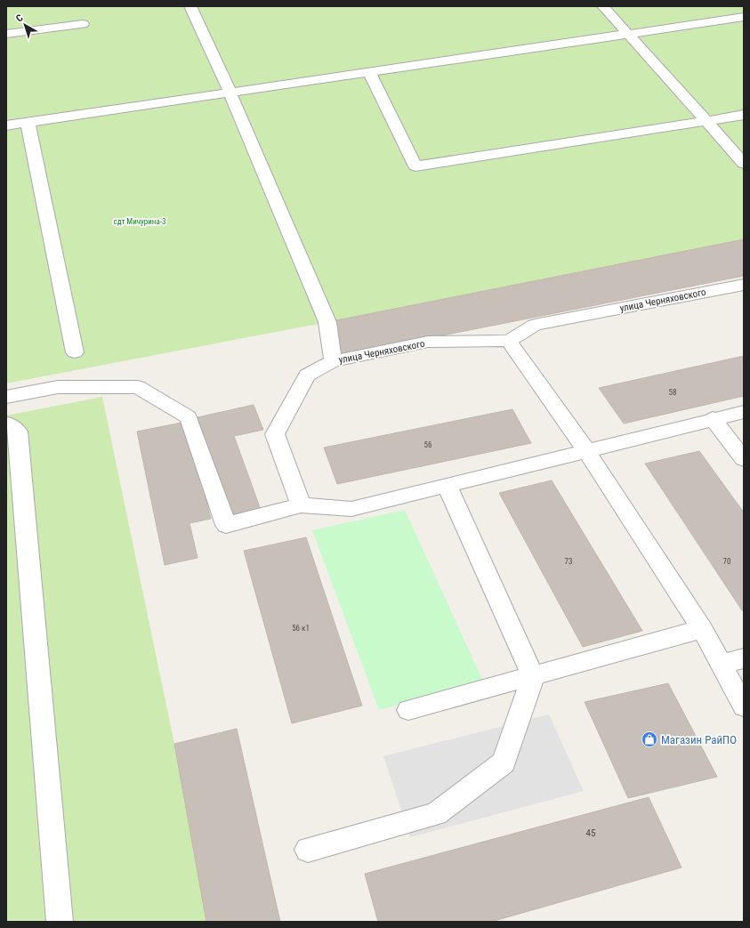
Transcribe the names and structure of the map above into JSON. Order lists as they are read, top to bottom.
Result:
{
  "streets": {
    "street": ["улица Черняховского"]
  },
  "parks": ["сдт Мичурина-3"],
  "places": {
    "shop": ["Магазин РайПО"]
  },
  "house_numbers": [
    "58",
    "56",
    "73",
    "70",
    "56 к1",
    "45"
  ],
  "north": "top left"
}
